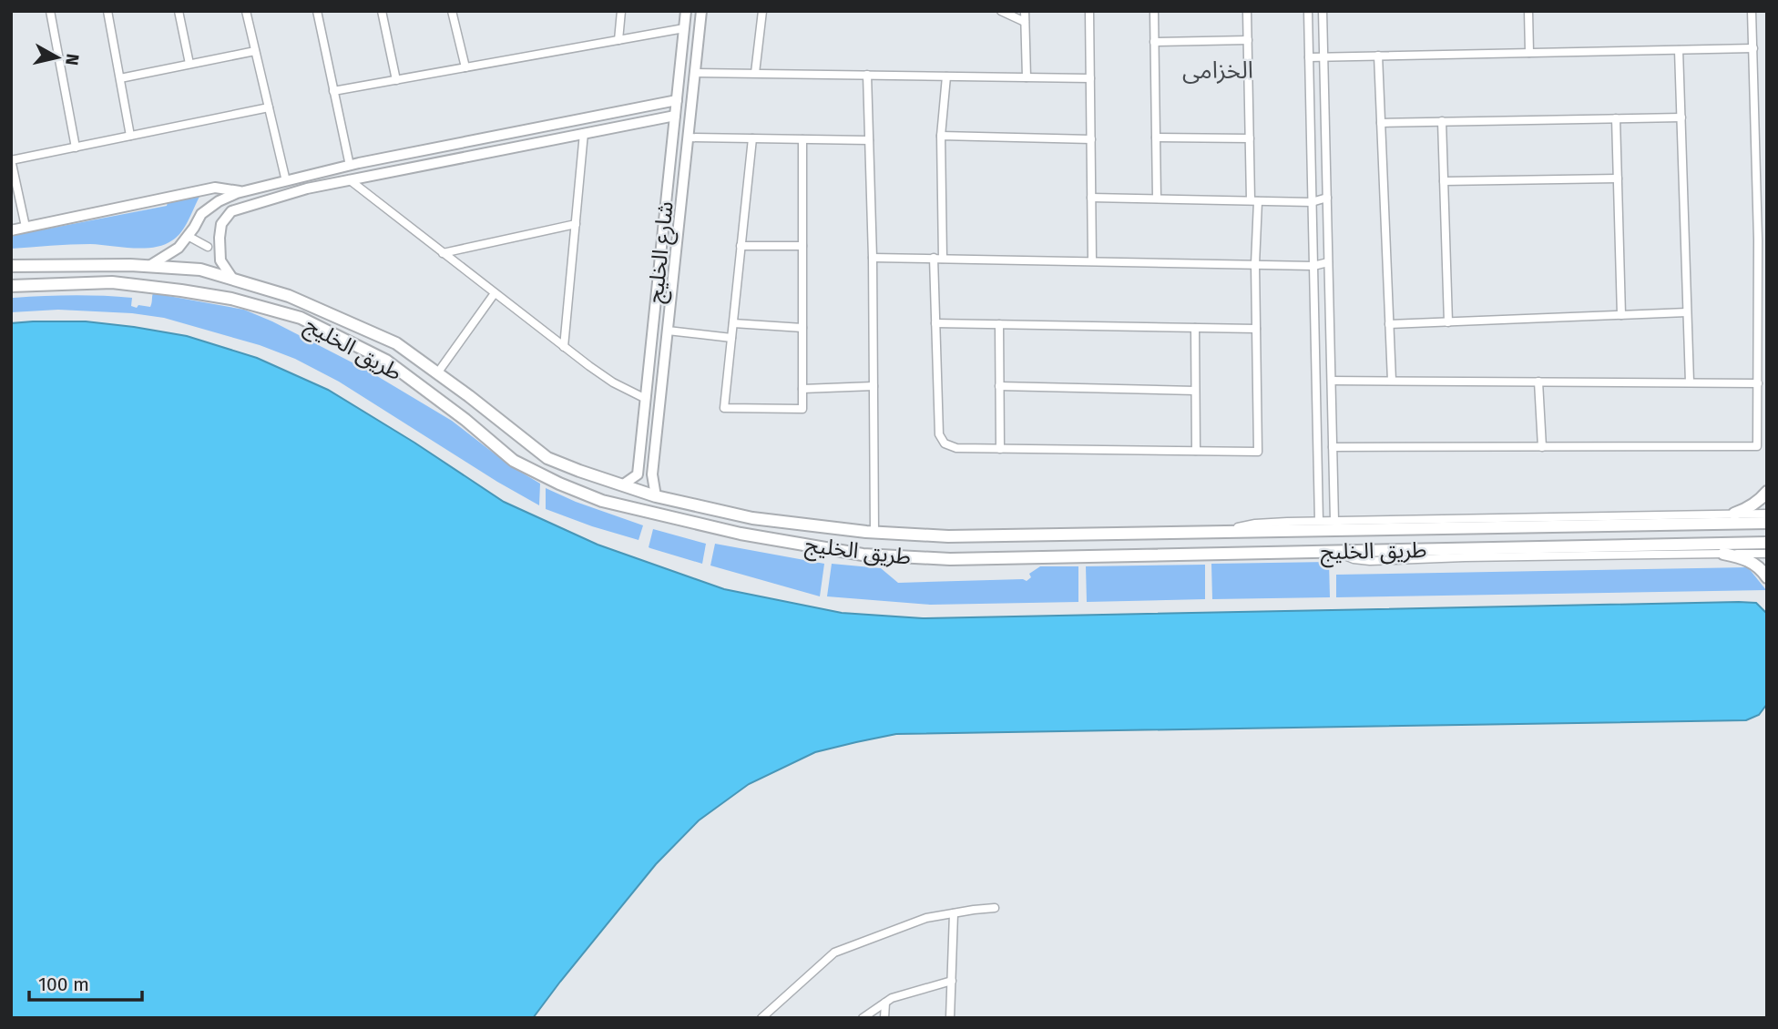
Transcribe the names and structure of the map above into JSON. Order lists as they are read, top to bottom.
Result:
{
  "streets": {
    "main road": ["طريق الخليج"],
    "street": ["شارع الخليج"]
  },
  "crossings": [
    ["شارع الخليج", "طريق الخليج"]
  ],
  "districts": ["الخزامى"],
  "scale_bar": "100 m",
  "north": "right"
}
